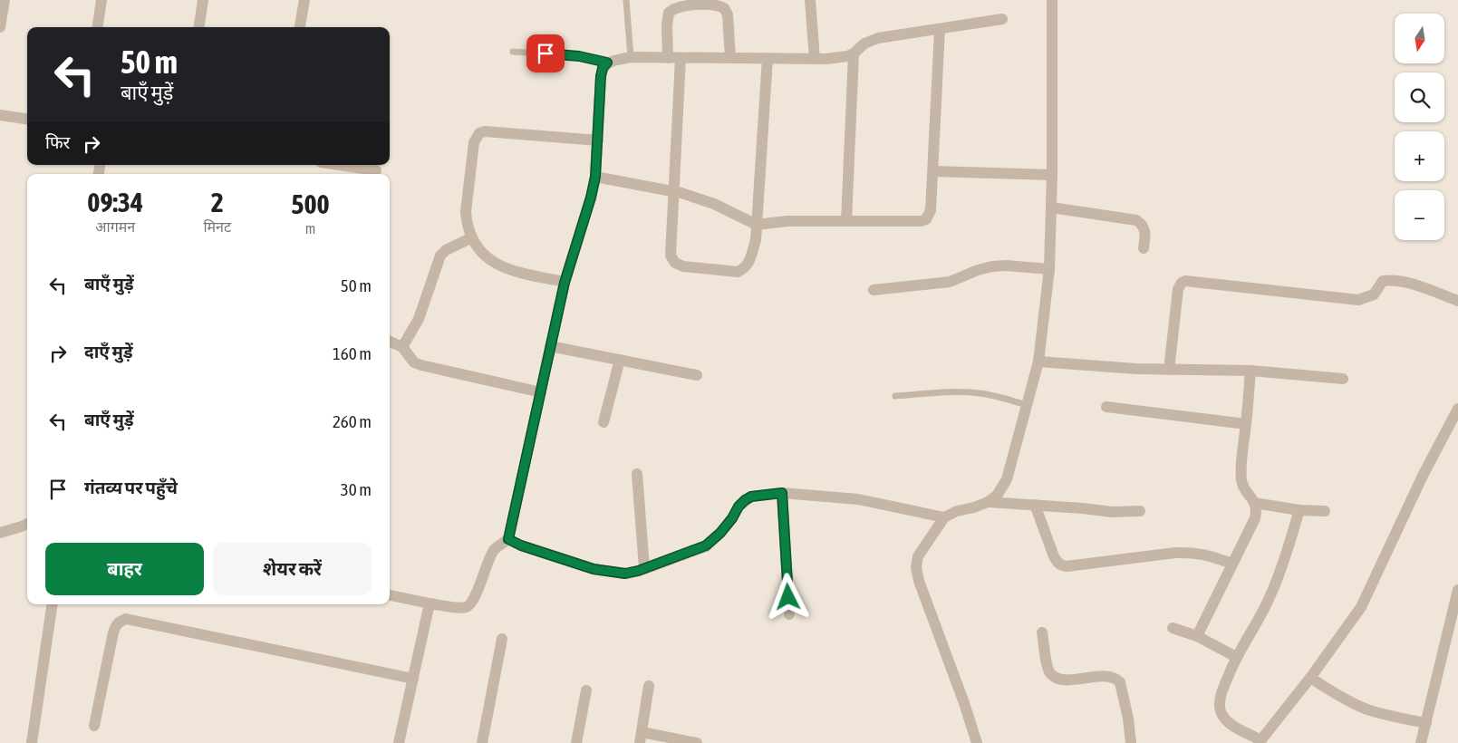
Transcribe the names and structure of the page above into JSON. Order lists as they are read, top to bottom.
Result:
{
  "north": "bottom",
  "page": {
    "map_buttons": ["+", "−"],
    "turn": ["50 m", "बाएँ मुड़ें"],
    "then": "फिर",
    "eta": [
      "09:34",
      "आगमन",
      "2",
      "मिनट",
      "500",
      "m"
    ],
    "list": [
      {
        "name": "बाएँ मुड़ें",
        "value": "50 m"
      },
      {
        "name": "दाएँ मुड़ें",
        "value": "160 m"
      },
      {
        "name": "बाएँ मुड़ें",
        "value": "260 m"
      },
      {
        "name": "गंतव्य पर पहुँचे",
        "value": "30 m"
      }
    ],
    "buttons": ["बाहर", "शेयर करें"]
  }
}
